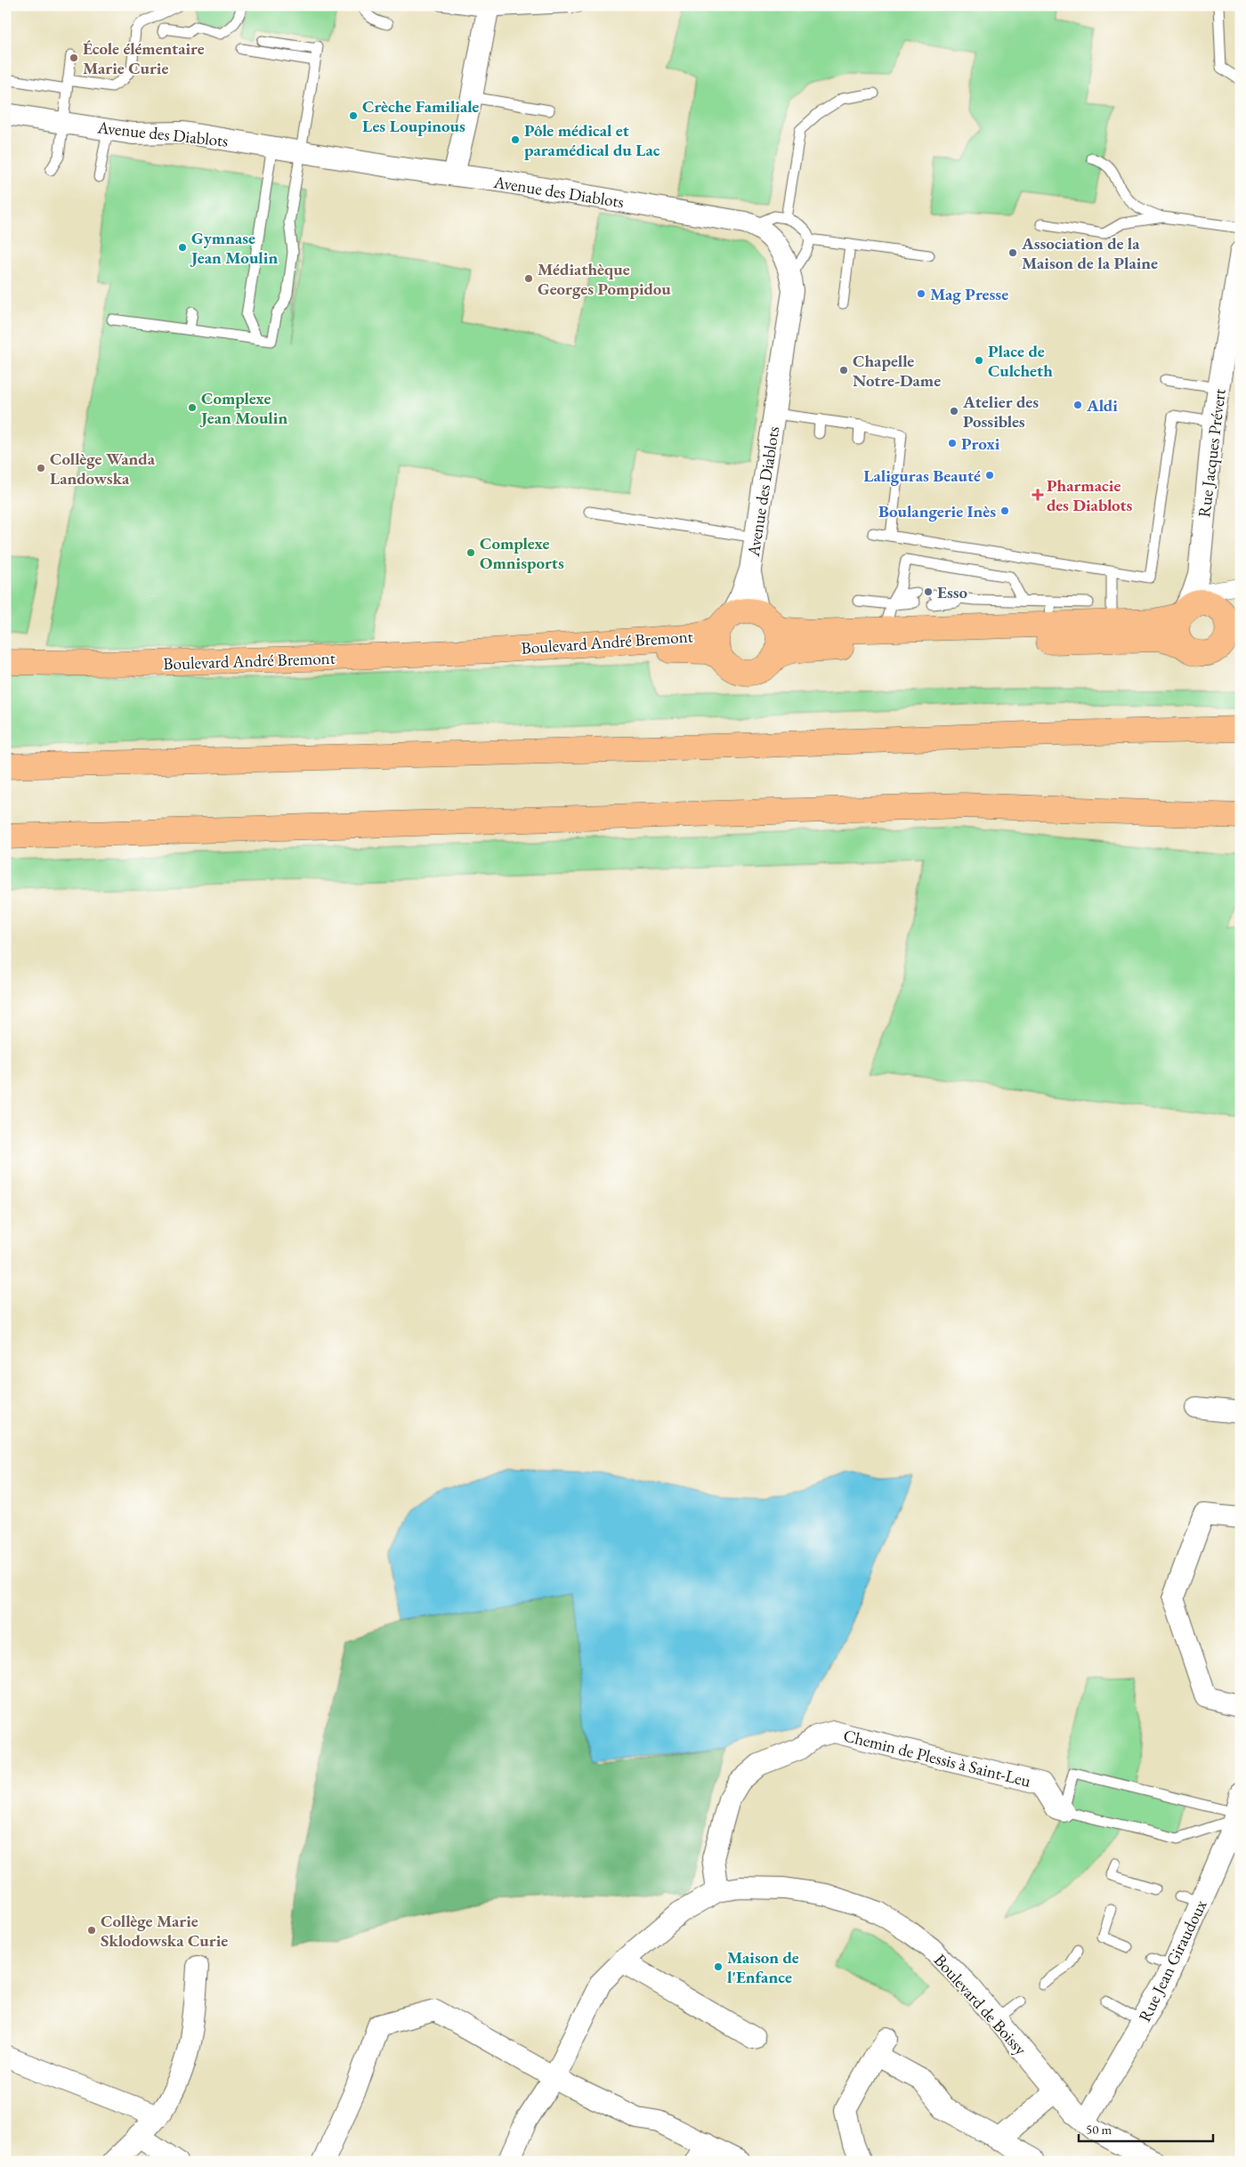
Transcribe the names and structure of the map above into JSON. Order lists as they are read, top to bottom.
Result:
{
  "streets": {
    "main road": ["Boulevard André Bremont"],
    "street": [
      "Avenue des Diablots",
      "Rue Jacques Prévert",
      "Chemin de Plessis à Saint-Leu",
      "Rue Jean Giraudoux",
      "Boulevard de Boissy"
    ]
  },
  "crossings": [
    ["Avenue des Diablots", "Boulevard André Bremont"],
    ["Chemin de Plessis à Saint-Leu", "Boulevard de Boissy"],
    ["Rue Jean Giraudoux", "Boulevard de Boissy"]
  ],
  "places": {
    "other": [
      "École élémentaire Marie Curie",
      "Crèche Familiale Les Loupinous",
      "Pôle médical et paramédical du Lac",
      "Gymnase Jean Moulin",
      "Association de la Maison de la Plaine",
      "Médiathèque Georges Pompidou",
      "Mag Presse",
      "Place de Culcheth",
      "Chapelle Notre-Dame",
      "Aldi",
      "Complexe Jean Moulin",
      "Atelier des Possibles",
      "Proxi",
      "Collège Wanda Landowska",
      "Laliguras Beauté",
      "Boulangerie Inès",
      "Complexe Omnisports",
      "Esso",
      "Collège Marie Sklodowska Curie",
      "Maison de l'Enfance"
    ],
    "health": ["Pharmacie des Diablots"]
  },
  "scale_bar": "50 m"
}
